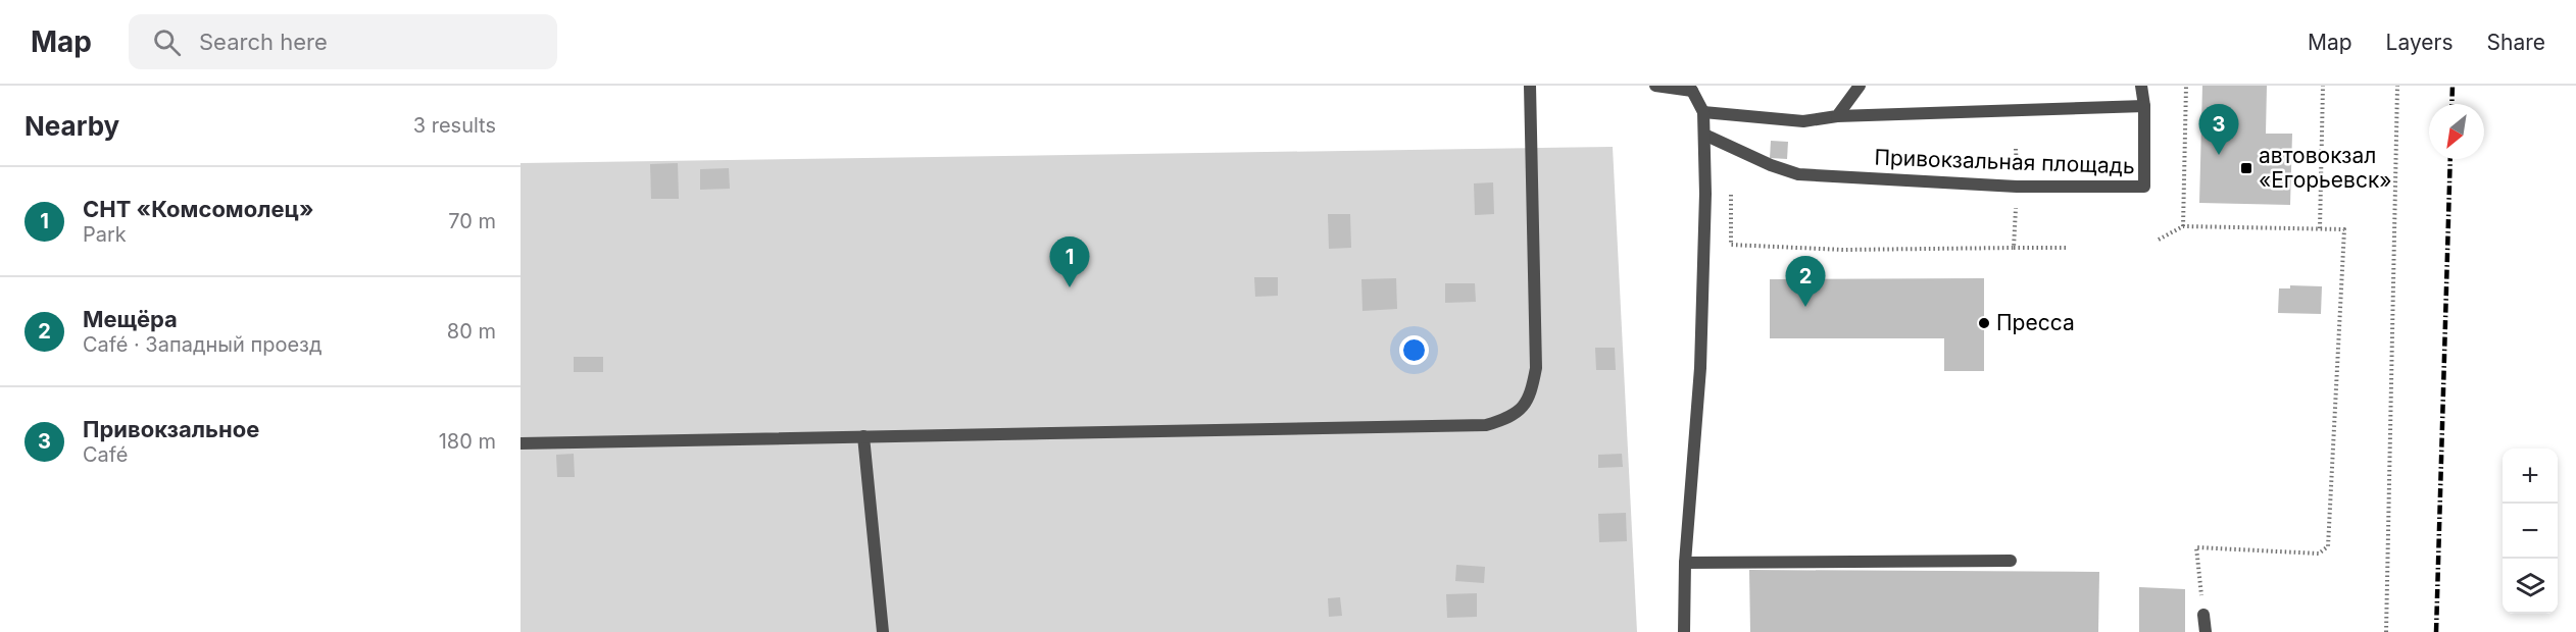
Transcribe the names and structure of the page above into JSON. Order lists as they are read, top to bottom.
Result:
{
  "streets": {
    "street": ["Привокзальная площадь"]
  },
  "places": {
    "transit": ["автовокзал «Егорьевск»"],
    "other": ["Пресса"]
  },
  "north": "bottom left",
  "page": {
    "header": "Map",
    "search": "Search here",
    "nav": ["Map", "Layers", "Share"],
    "heading": ["Nearby", "3 results"],
    "pins": ["3", "1", "2"],
    "list": [
      {
        "mark": "1",
        "name": "СНТ «Комсомолец»",
        "note": "Park",
        "value": "70 m"
      },
      {
        "mark": "2",
        "name": "Мещёра",
        "note": "Café · Западный проезд",
        "value": "80 m"
      },
      {
        "mark": "3",
        "name": "Привокзальное",
        "note": "Café",
        "value": "180 m"
      }
    ],
    "map_buttons": ["+", "−"]
  }
}
